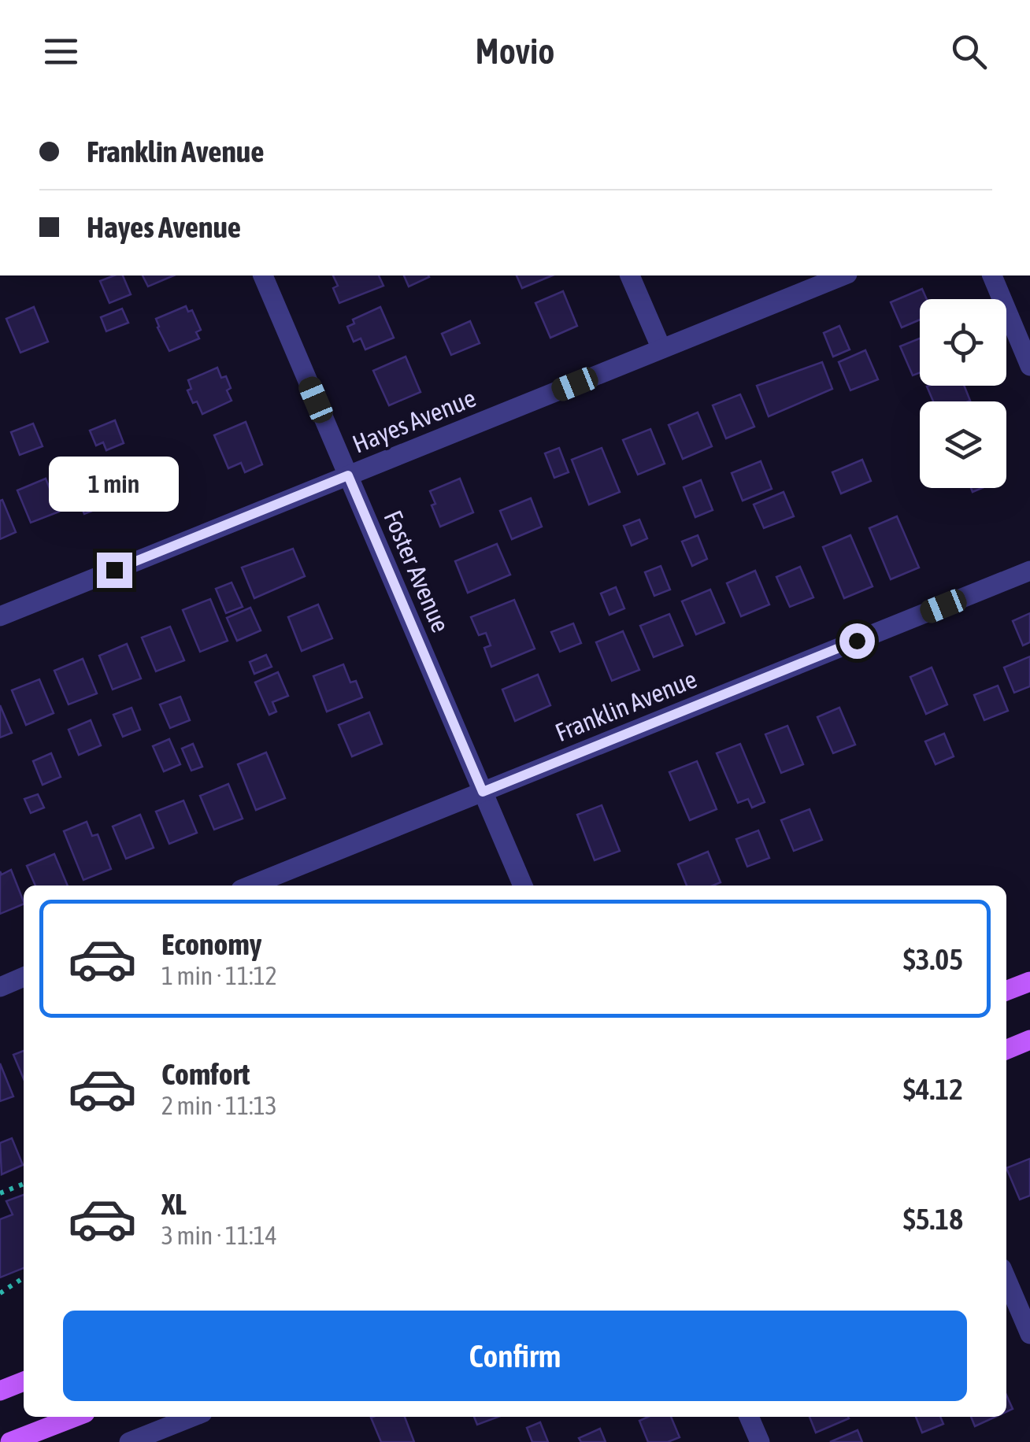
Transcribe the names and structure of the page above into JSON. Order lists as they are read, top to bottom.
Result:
{
  "streets": {
    "street": ["Hayes Avenue", "Foster Avenue", "Franklin Avenue"]
  },
  "crossings": [
    ["Hayes Avenue", "Foster Avenue"],
    ["Foster Avenue", "Franklin Avenue"]
  ],
  "page": {
    "header": "Movio",
    "banner": ["Franklin Avenue", "Hayes Avenue"],
    "bubble": "1 min",
    "list": [
      {
        "name": "Economy",
        "note": "1 min · 11:12",
        "value": "$3.05"
      },
      {
        "name": "Comfort",
        "note": "2 min · 11:13",
        "value": "$4.12"
      },
      {
        "name": "XL",
        "note": "3 min · 11:14",
        "value": "$5.18"
      }
    ],
    "buttons": "Confirm"
  }
}
